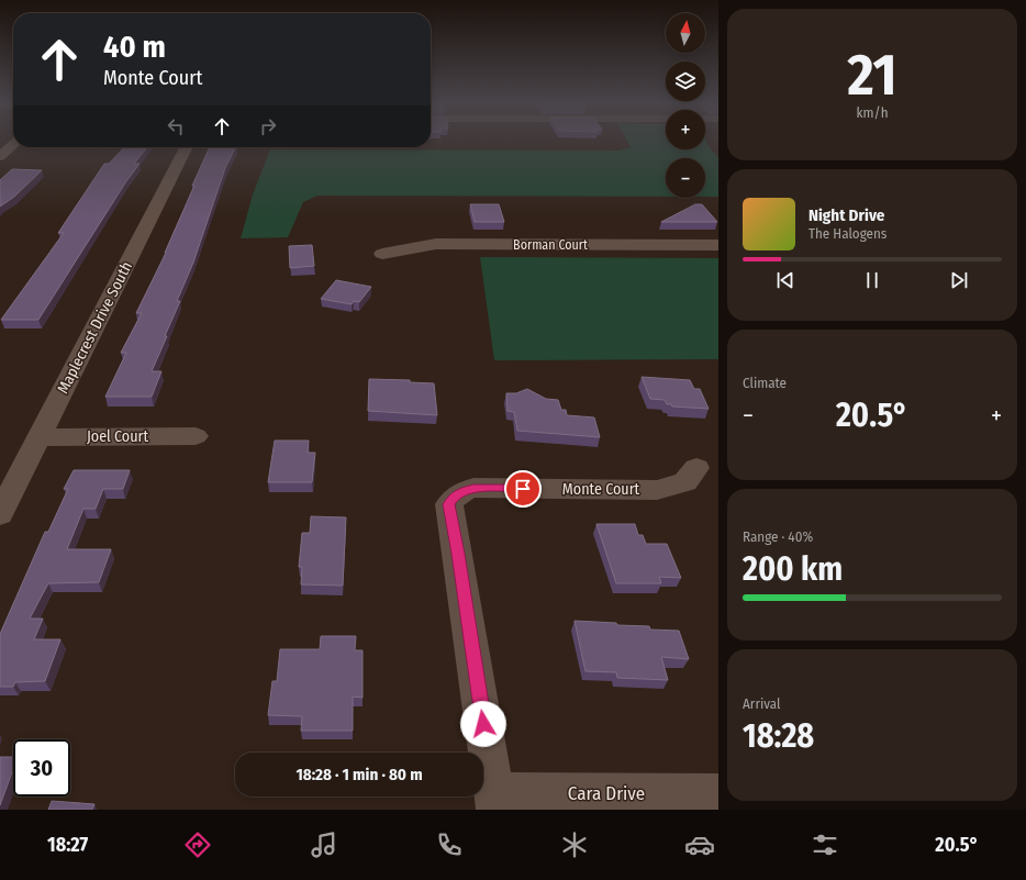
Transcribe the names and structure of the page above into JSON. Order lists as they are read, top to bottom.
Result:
{
  "streets": {
    "street": [
      "Borman Court",
      "Maplecrest Drive South",
      "Joel Court",
      "Monte Court",
      "Cara Drive"
    ]
  },
  "crossings": [
    ["Maplecrest Drive South", "Joel Court"],
    ["Monte Court", "Cara Drive"]
  ],
  "north": "top",
  "page": {
    "tile": [
      ["21", "km/h"],
      "Climate",
      ["Range · 40%", "200 km"],
      ["Arrival", "18:28"]
    ],
    "map_buttons": ["+", "−"],
    "turn": ["40 m", "Monte Court"],
    "song": ["Night Drive", "The Halogens"],
    "heat": ["−", "20.5°", "+"],
    "limit": "30",
    "trip": "18:28 · 1 min · 80 m",
    "tabs": ["18:27", "20.5°"]
  }
}
